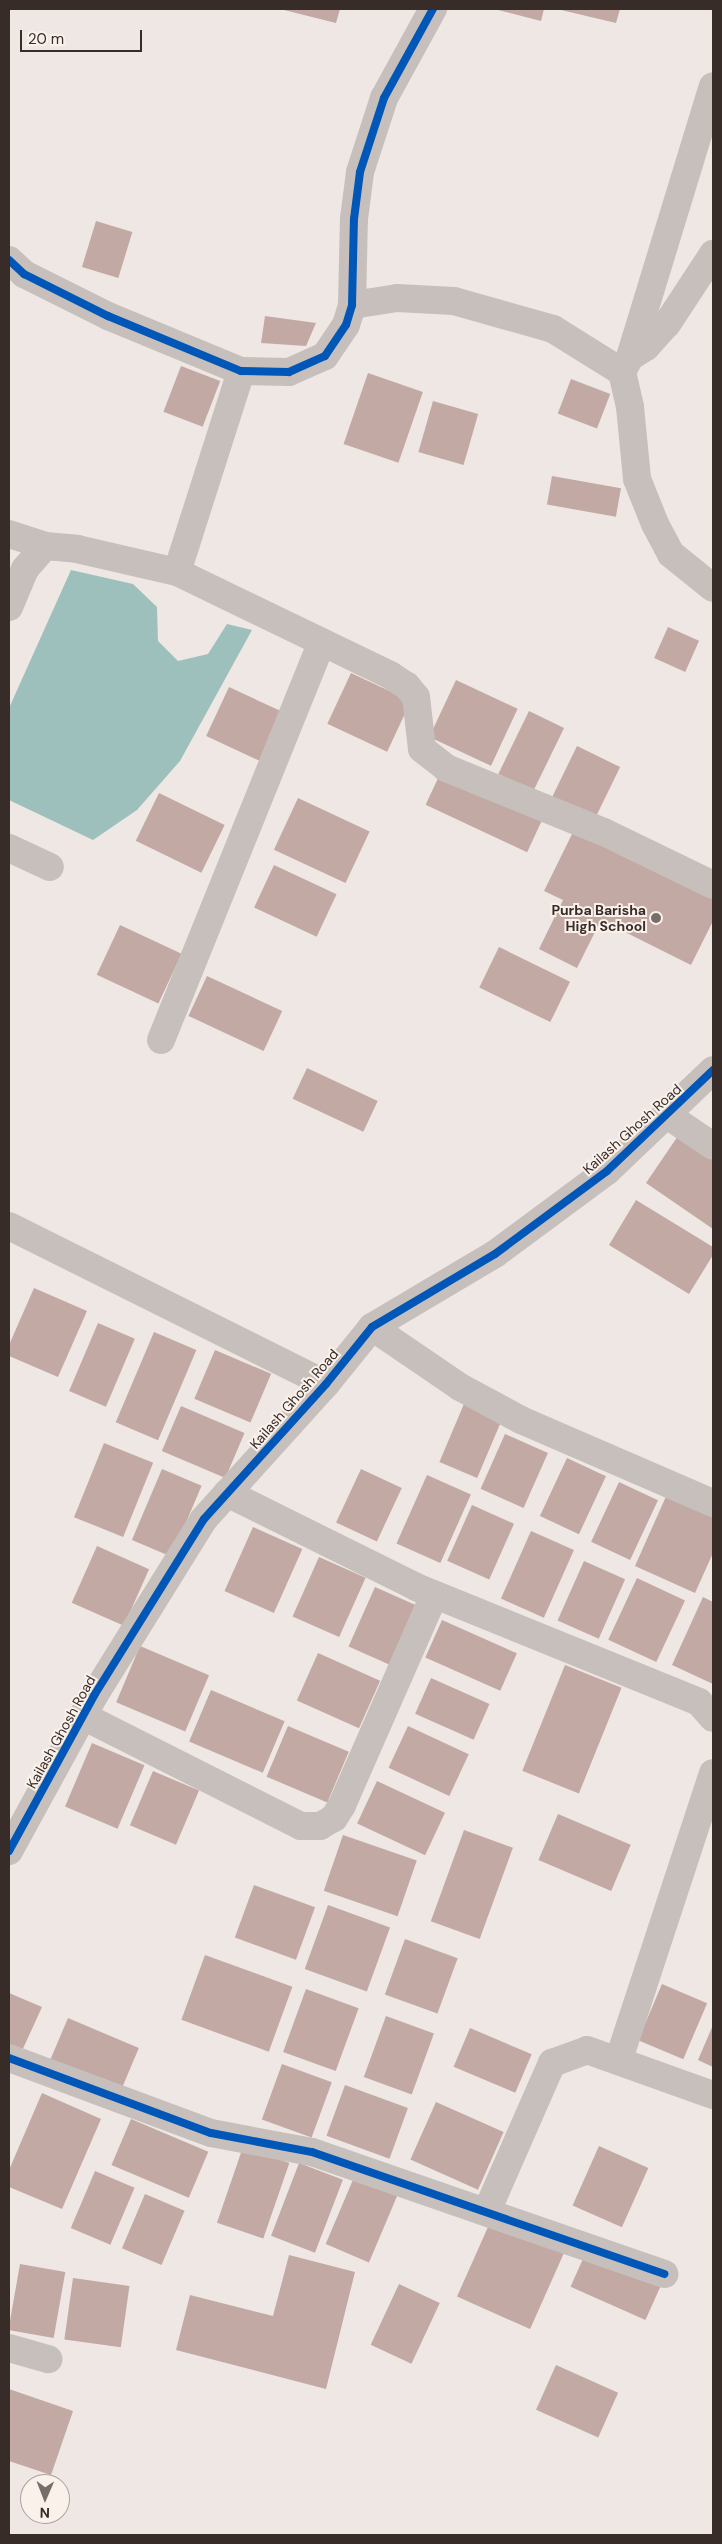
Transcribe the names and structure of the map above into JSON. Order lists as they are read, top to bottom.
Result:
{
  "streets": {
    "street": ["Kailash Ghosh Road"]
  },
  "places": ["Purba Barisha High School"],
  "scale_bar": "20 m",
  "north": "bottom"
}
